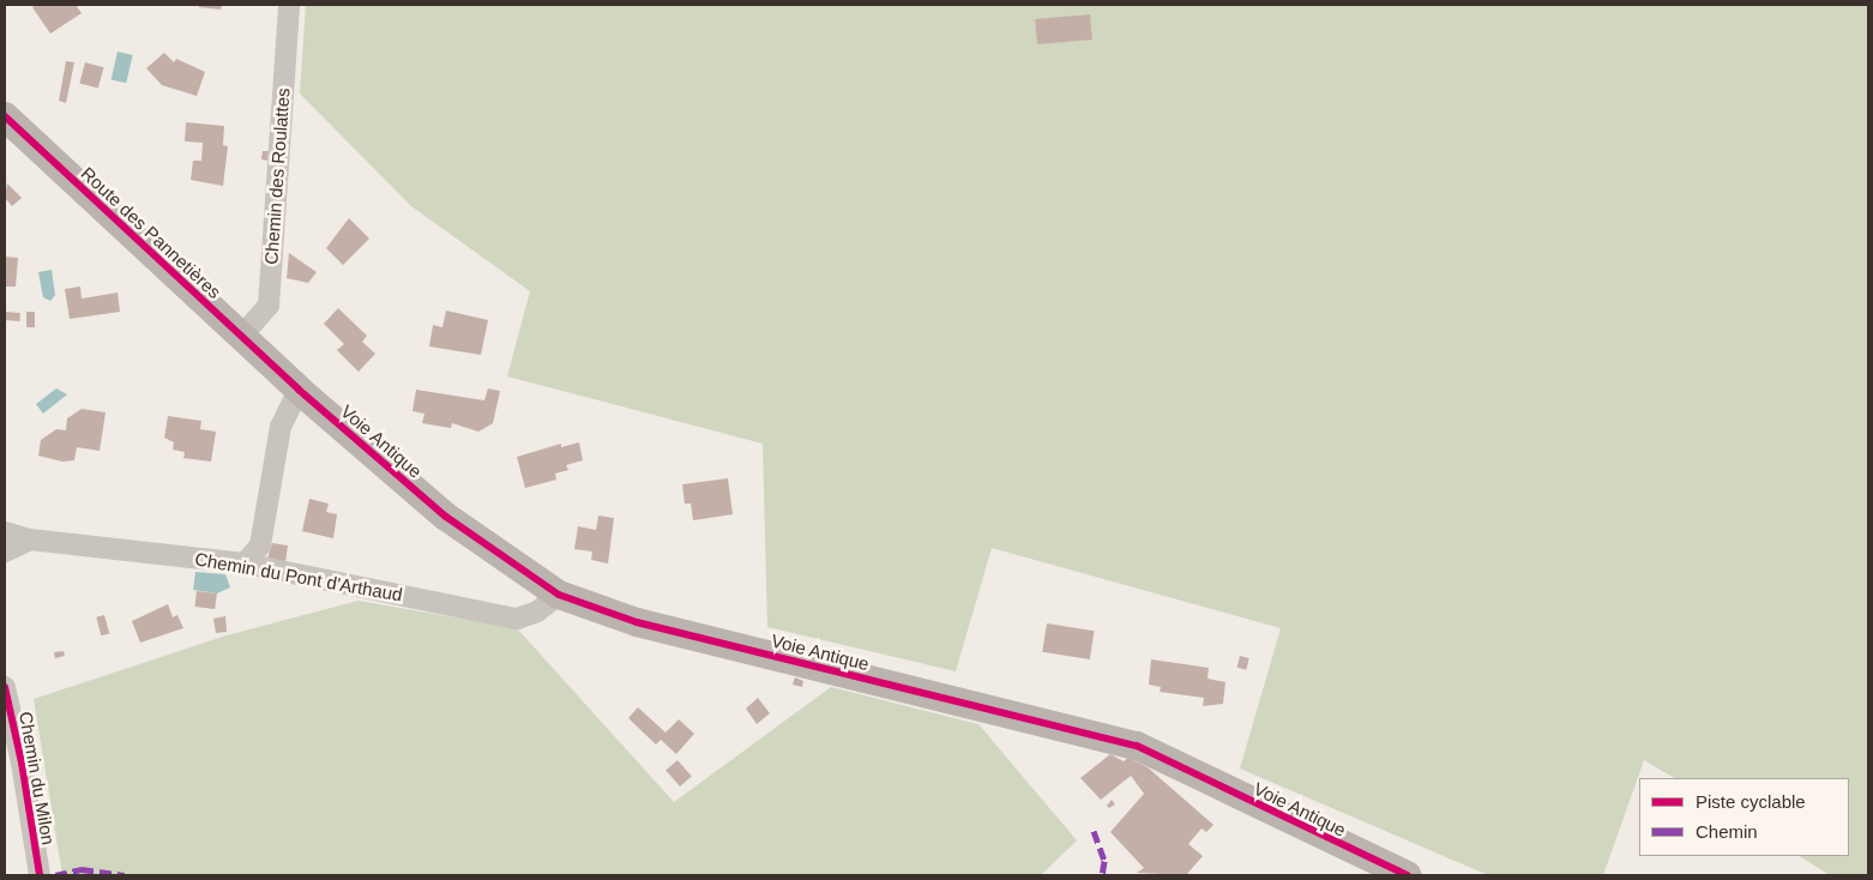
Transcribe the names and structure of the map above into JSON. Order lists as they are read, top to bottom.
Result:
{
  "streets": {
    "street": [
      "Chemin des Roulattes",
      "Route des Pannetières",
      "Voie Antique",
      "Chemin du Pont d'Arthaud",
      "Chemin du Milon"
    ]
  },
  "crossings": [
    ["Chemin des Roulattes", "Route des Pannetières"],
    ["Route des Pannetières", "Voie Antique"],
    ["Voie Antique", "Chemin du Pont d'Arthaud"]
  ],
  "legend": ["Piste cyclable", "Chemin"]
}
